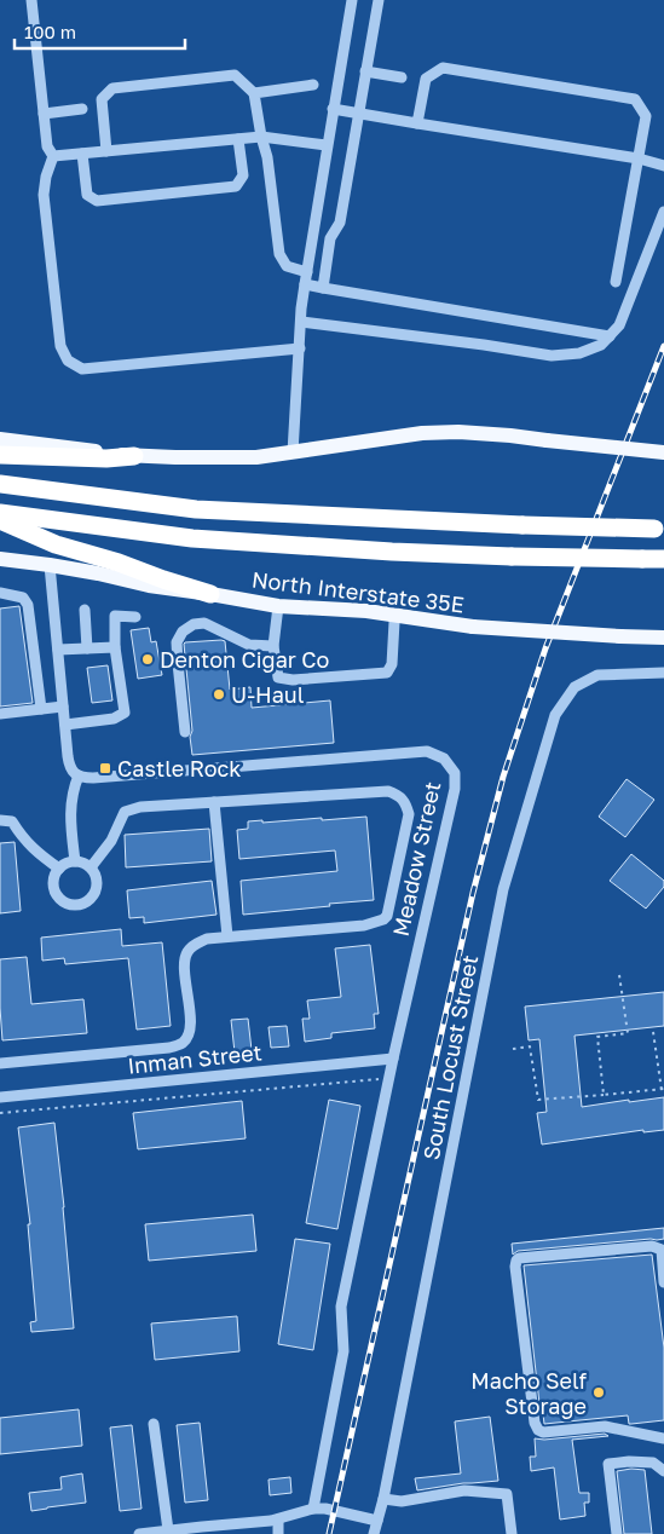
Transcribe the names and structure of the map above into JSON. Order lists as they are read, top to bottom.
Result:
{
  "streets": {
    "main road": ["North Interstate 35E"],
    "street": ["Meadow Street", "South Locust Street", "Inman Street"]
  },
  "crossings": [
    ["Meadow Street", "Inman Street"]
  ],
  "places": {
    "other": ["Denton Cigar Co", "U-Haul", "Macho Self Storage"],
    "transit": ["Castle Rock"]
  },
  "scale_bar": "100 m"
}
